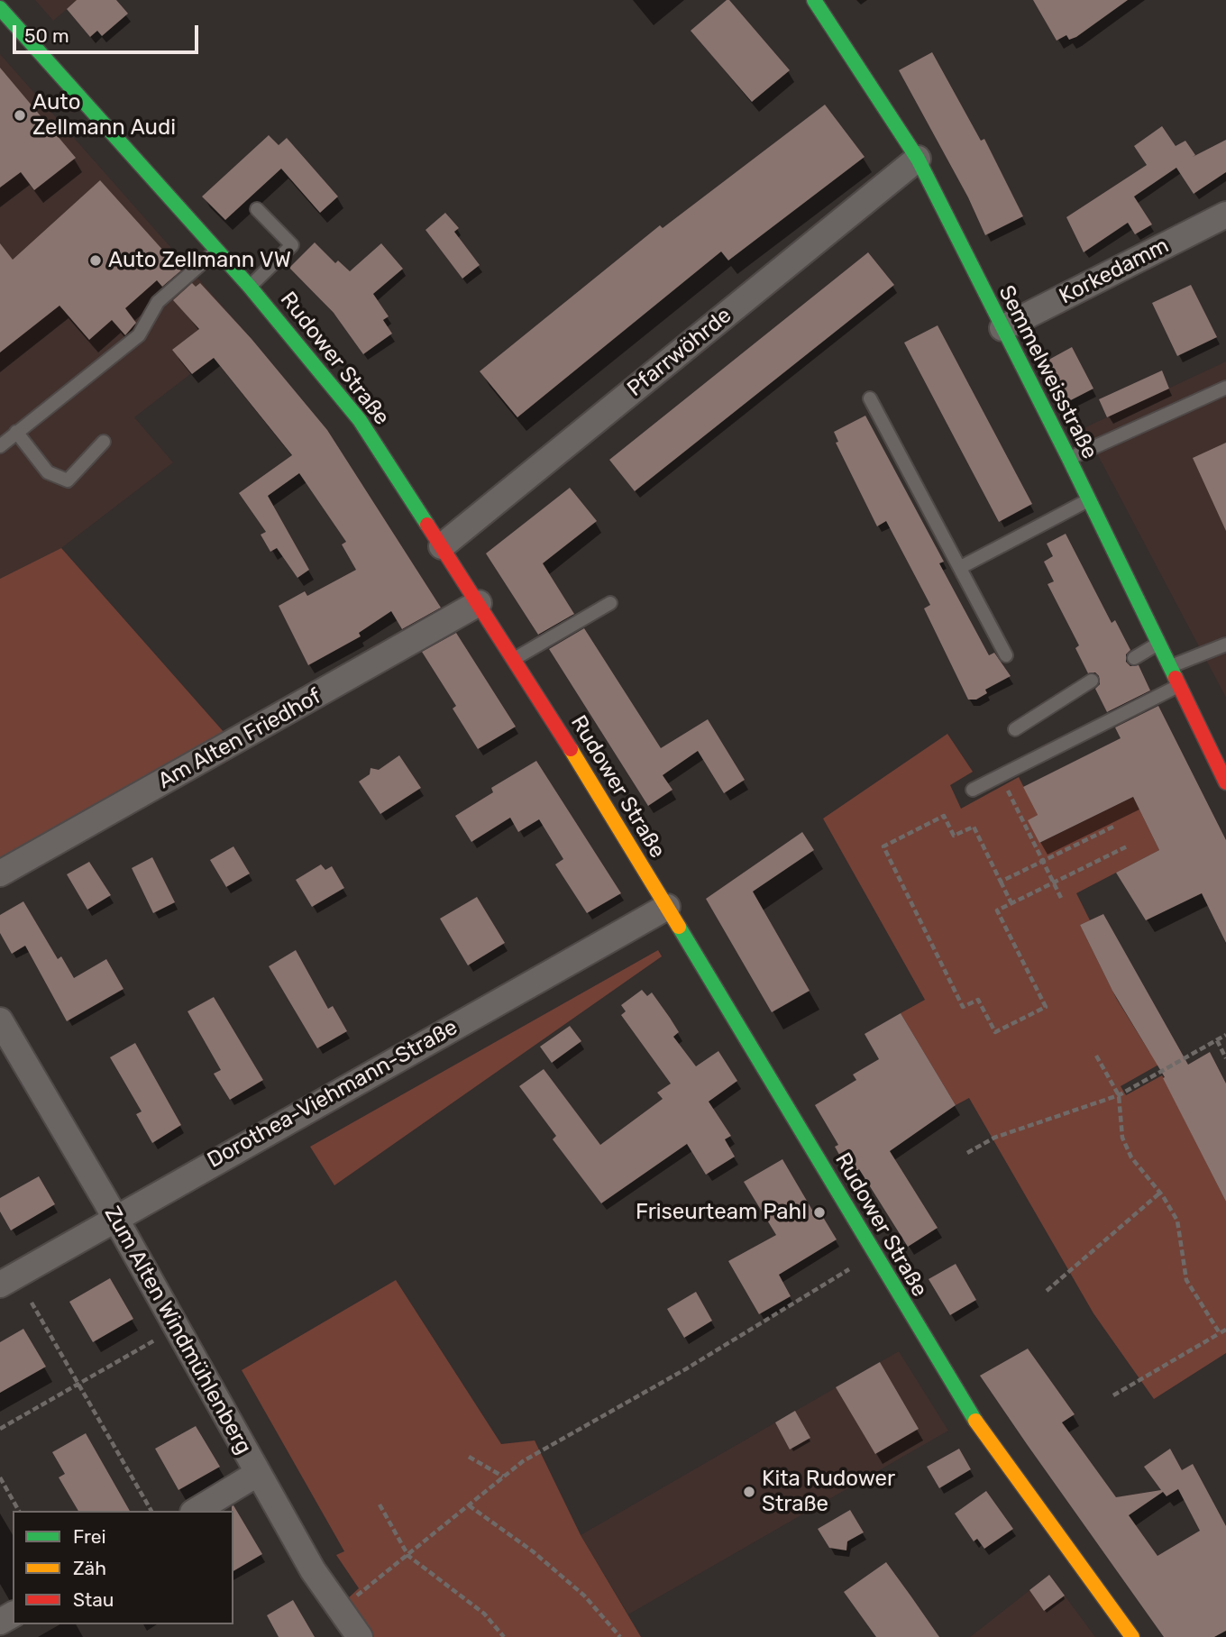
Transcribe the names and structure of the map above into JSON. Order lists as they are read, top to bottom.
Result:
{
  "streets": {
    "street": [
      "Korkedamm",
      "Pfarrwöhrde",
      "Rudower Straße",
      "Semmelweisstraße",
      "Am Alten Friedhof",
      "Dorothea-Viehmann-Straße",
      "Zum Alten Windmühlenberg"
    ]
  },
  "crossings": [
    ["Korkedamm", "Semmelweisstraße"],
    ["Pfarrwöhrde", "Rudower Straße"],
    ["Pfarrwöhrde", "Semmelweisstraße"],
    ["Rudower Straße", "Am Alten Friedhof"],
    ["Rudower Straße", "Dorothea-Viehmann-Straße"],
    ["Dorothea-Viehmann-Straße", "Zum Alten Windmühlenberg"]
  ],
  "places": [
    "Auto Zellmann Audi",
    "Auto Zellmann VW",
    "Friseurteam Pahl",
    "Kita Rudower Straße"
  ],
  "legend": ["Frei", "Zäh", "Stau"],
  "scale_bar": "50 m"
}
